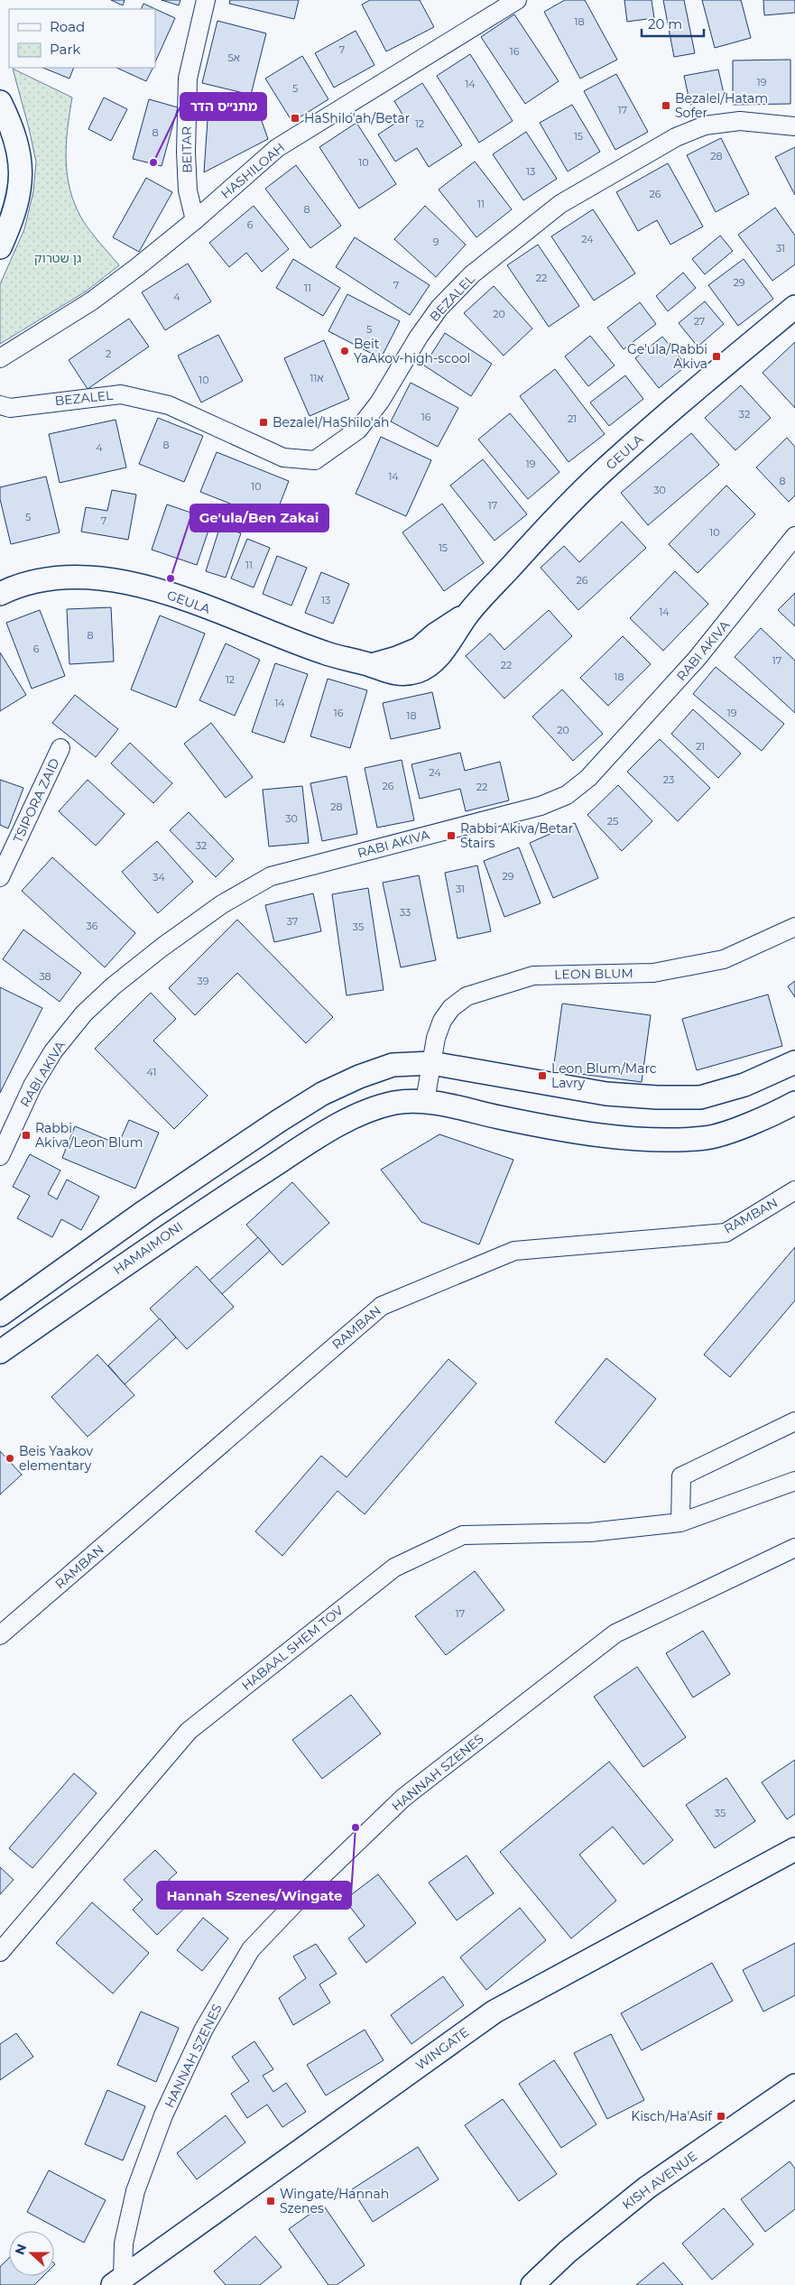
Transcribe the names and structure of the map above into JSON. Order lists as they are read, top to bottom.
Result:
{
  "streets": {
    "street": [
      "BEITAR",
      "HASHILOAH",
      "BEZALEL",
      "GEULA",
      "RABI AKIVA",
      "TSIPORA ZAID",
      "LEON BLUM",
      "RAMBAN",
      "HAMAIMONI",
      "HABAAL SHEM TOV",
      "HANNAH SZENES",
      "WINGATE",
      "KISH AVENUE"
    ]
  },
  "crossings": [
    ["BEITAR", "HASHILOAH"],
    ["LEON BLUM", "HAMAIMONI"],
    ["HANNAH SZENES", "WINGATE"]
  ],
  "parks": ["גן שטרוק"],
  "places": {
    "transit": [
      "Bezalel/Hatam Sofer",
      "HaShilo'ah/Betar",
      "Ge'ula/Rabbi Akiva",
      "Bezalel/HaShilo'ah",
      "Rabbi Akiva/Betar Stairs",
      "Leon Blum/Marc Lavry",
      "Rabbi Akiva/Leon Blum",
      "Kisch/Ha'Asif",
      "Wingate/Hannah Szenes"
    ],
    "other": [
      "מתנ״ס הדר",
      "Beit YaAkov-high-scool",
      "Ge'ula/Ben Zakai",
      "Beis Yaakov elementary",
      "Hannah Szenes/Wingate"
    ]
  },
  "house_numbers": [
    "18",
    "7",
    "16",
    "5א",
    "19",
    "14",
    "5",
    "17",
    "12",
    "8",
    "15",
    "28",
    "10",
    "13",
    "26",
    "11",
    "8",
    "6",
    "24",
    "9",
    "31",
    "22",
    "29",
    "7",
    "11",
    "4",
    "20",
    "27",
    "5",
    "2",
    "11א",
    "10",
    "32",
    "16",
    "21",
    "8",
    "4",
    "19",
    "14",
    "8",
    "10",
    "30",
    "17",
    "5",
    "7",
    "10",
    "15",
    "11",
    "26",
    "13",
    "14",
    "8",
    "6",
    "17",
    "22",
    "18",
    "12",
    "14",
    "16",
    "19",
    "18",
    "20",
    "21",
    "24",
    "23",
    "26",
    "22",
    "28",
    "30",
    "25",
    "32",
    "29",
    "34",
    "31",
    "33",
    "37",
    "36",
    "35",
    "38",
    "39",
    "41",
    "17",
    "35"
  ],
  "legend": ["Road", "Park"],
  "scale_bar": "20 m",
  "north": "left"
}
